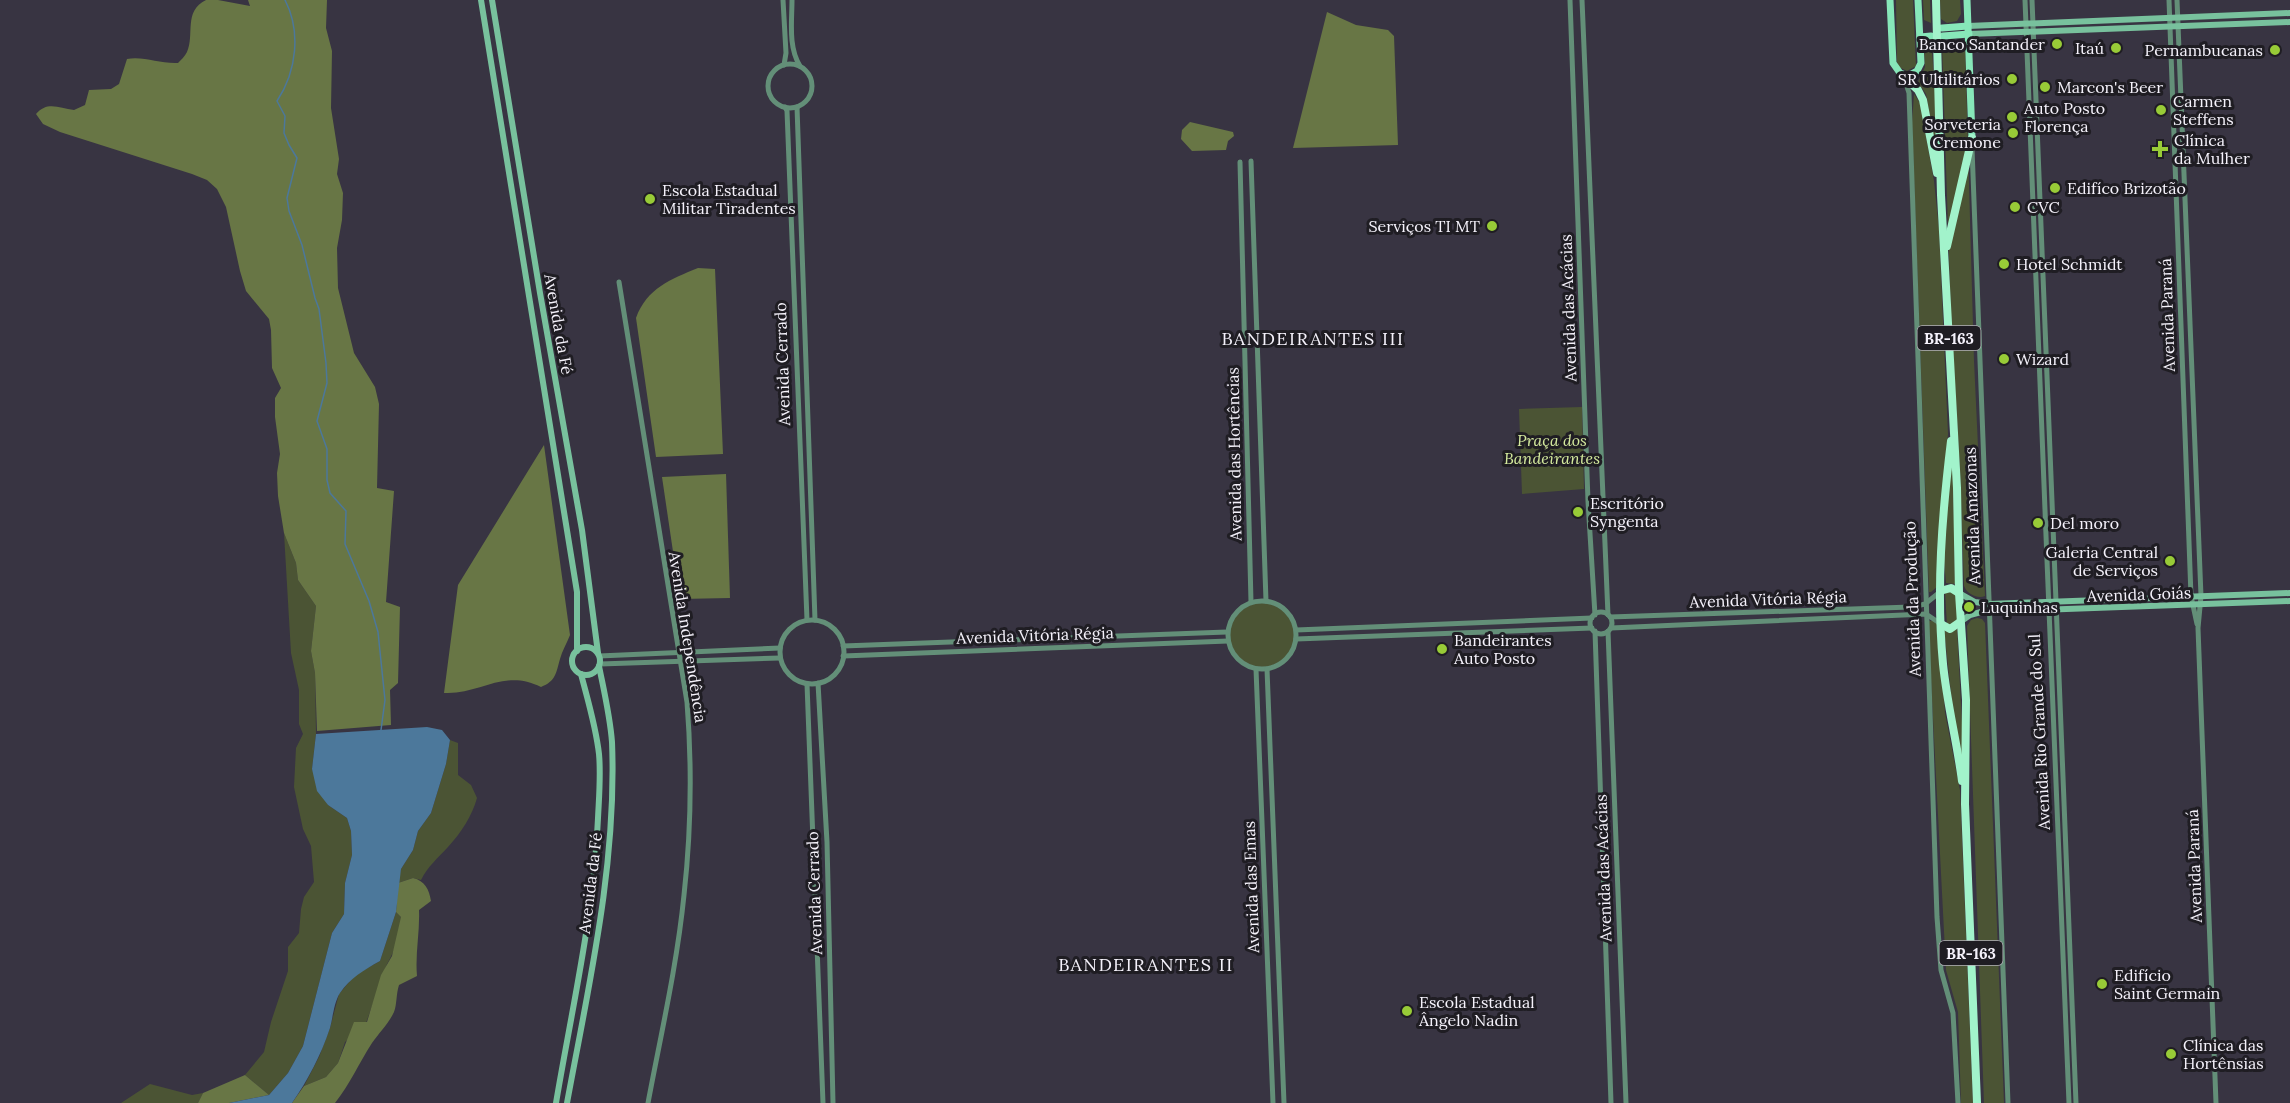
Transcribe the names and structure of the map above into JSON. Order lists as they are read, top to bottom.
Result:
{
  "streets": {
    "highway": ["BR-163"],
    "main road": ["Avenida da Fé", "Avenida Amazonas", "Avenida Goiás"],
    "street": [
      "Avenida das Acácias",
      "Avenida Paraná",
      "Avenida Cerrado",
      "Avenida das Hortências",
      "Avenida Vitória Régia",
      "Avenida da Produção",
      "Avenida Independência",
      "Avenida Rio Grande do Sul",
      "Avenida das Emas"
    ]
  },
  "crossings": [
    ["Avenida das Acácias", "Avenida Vitória Régia"],
    ["Avenida Paraná", "Avenida Goiás"],
    ["BR-163", "Avenida Goiás"],
    ["Avenida Cerrado", "Avenida Vitória Régia"],
    ["Avenida das Hortências", "Avenida Vitória Régia"],
    ["Avenida das Hortências", "Avenida das Emas"],
    ["Avenida Amazonas", "Avenida Goiás"],
    ["Avenida Goiás", "Avenida Rio Grande do Sul"],
    ["Avenida Vitória Régia", "Avenida da Produção"],
    ["Avenida Vitória Régia", "Avenida das Emas"]
  ],
  "districts": ["BANDEIRANTES III", "BANDEIRANTES II"],
  "parks": ["Praça dos Bandeirantes"],
  "places": {
    "other": [
      "Banco Santander",
      "Itaú",
      "Pernambucanas",
      "SR Ultilitários",
      "Marcon's Beer",
      "Carmen Steffens",
      "Auto Posto Florença",
      "Sorveteria Cremone",
      "Edifíco Brizotão",
      "Escola Estadual Militar Tiradentes",
      "CVC",
      "Serviços TI MT",
      "Hotel Schmidt",
      "Wizard",
      "Escritório Syngenta",
      "Del moro",
      "Galeria Central de Serviços",
      "Luquinhas",
      "Bandeirantes Auto Posto",
      "Edifício Saint Germain",
      "Escola Estadual Ângelo Nadin",
      "Clínica das Hortênsias"
    ],
    "health": ["Clínica da Mulher"]
  }
}
